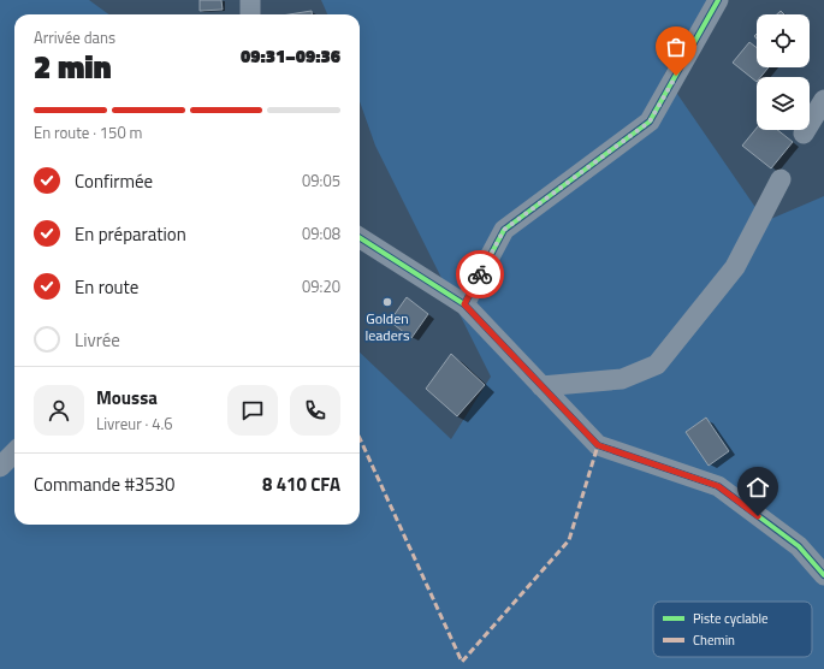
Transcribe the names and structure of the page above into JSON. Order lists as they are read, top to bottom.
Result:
{
  "places": ["Golden leaders"],
  "legend": ["Piste cyclable", "Chemin"],
  "page": {
    "heading": ["2 min", "Arrivée dans", "09:31–09:36"],
    "panel": [
      "Moussa",
      "Livreur · 4.6",
      "Commande #3530",
      "8 410 CFA"
    ],
    "bar": "En route · 150 m",
    "list": [
      ["Confirmée", "09:05"],
      ["En préparation", "09:08"],
      ["En route", "09:20"],
      "Livrée"
    ]
  }
}
